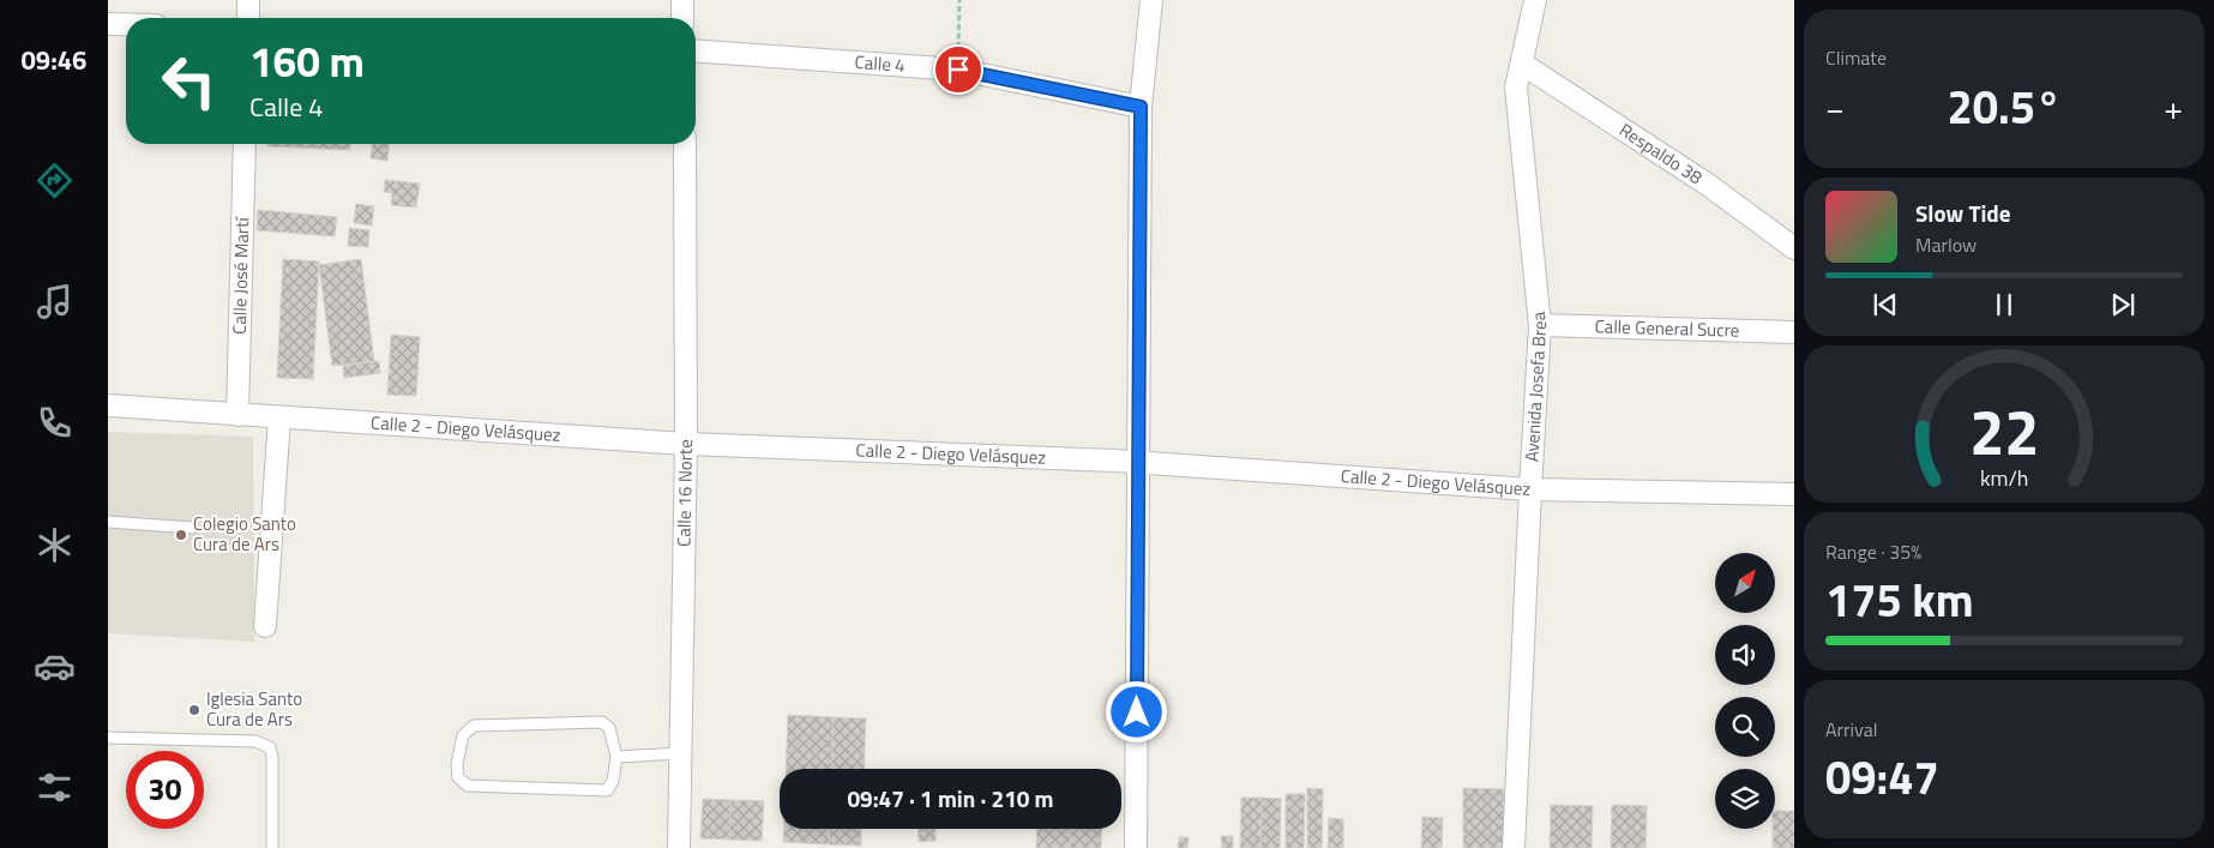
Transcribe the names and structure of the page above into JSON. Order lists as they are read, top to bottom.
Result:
{
  "streets": {
    "street": [
      "Calle 4",
      "Respaldo 38",
      "Calle José Martí",
      "Calle General Sucre",
      "Avenida Josefa Brea",
      "Calle 2 - Diego Velásquez",
      "Calle 16 Norte"
    ]
  },
  "crossings": [
    ["Respaldo 38", "Avenida Josefa Brea"],
    ["Calle José Martí", "Calle 2 - Diego Velásquez"],
    ["Calle General Sucre", "Avenida Josefa Brea"],
    ["Avenida Josefa Brea", "Calle 2 - Diego Velásquez"],
    ["Calle 2 - Diego Velásquez", "Calle 16 Norte"]
  ],
  "places": ["Colegio Santo Cura de Ars", "Iglesia Santo Cura de Ars"],
  "north": "top right",
  "page": {
    "tabs": "09:46",
    "tile": [
      "Climate",
      ["Range · 35%", "175 km"],
      ["Arrival", "09:47"]
    ],
    "turn": ["160 m", "Calle 4"],
    "heat": ["−", "20.5°", "+"],
    "song": ["Slow Tide", "Marlow"],
    "limit": "30",
    "trip": "09:47 · 1 min · 210 m",
    "gauge": ["22", "km/h"]
  }
}
